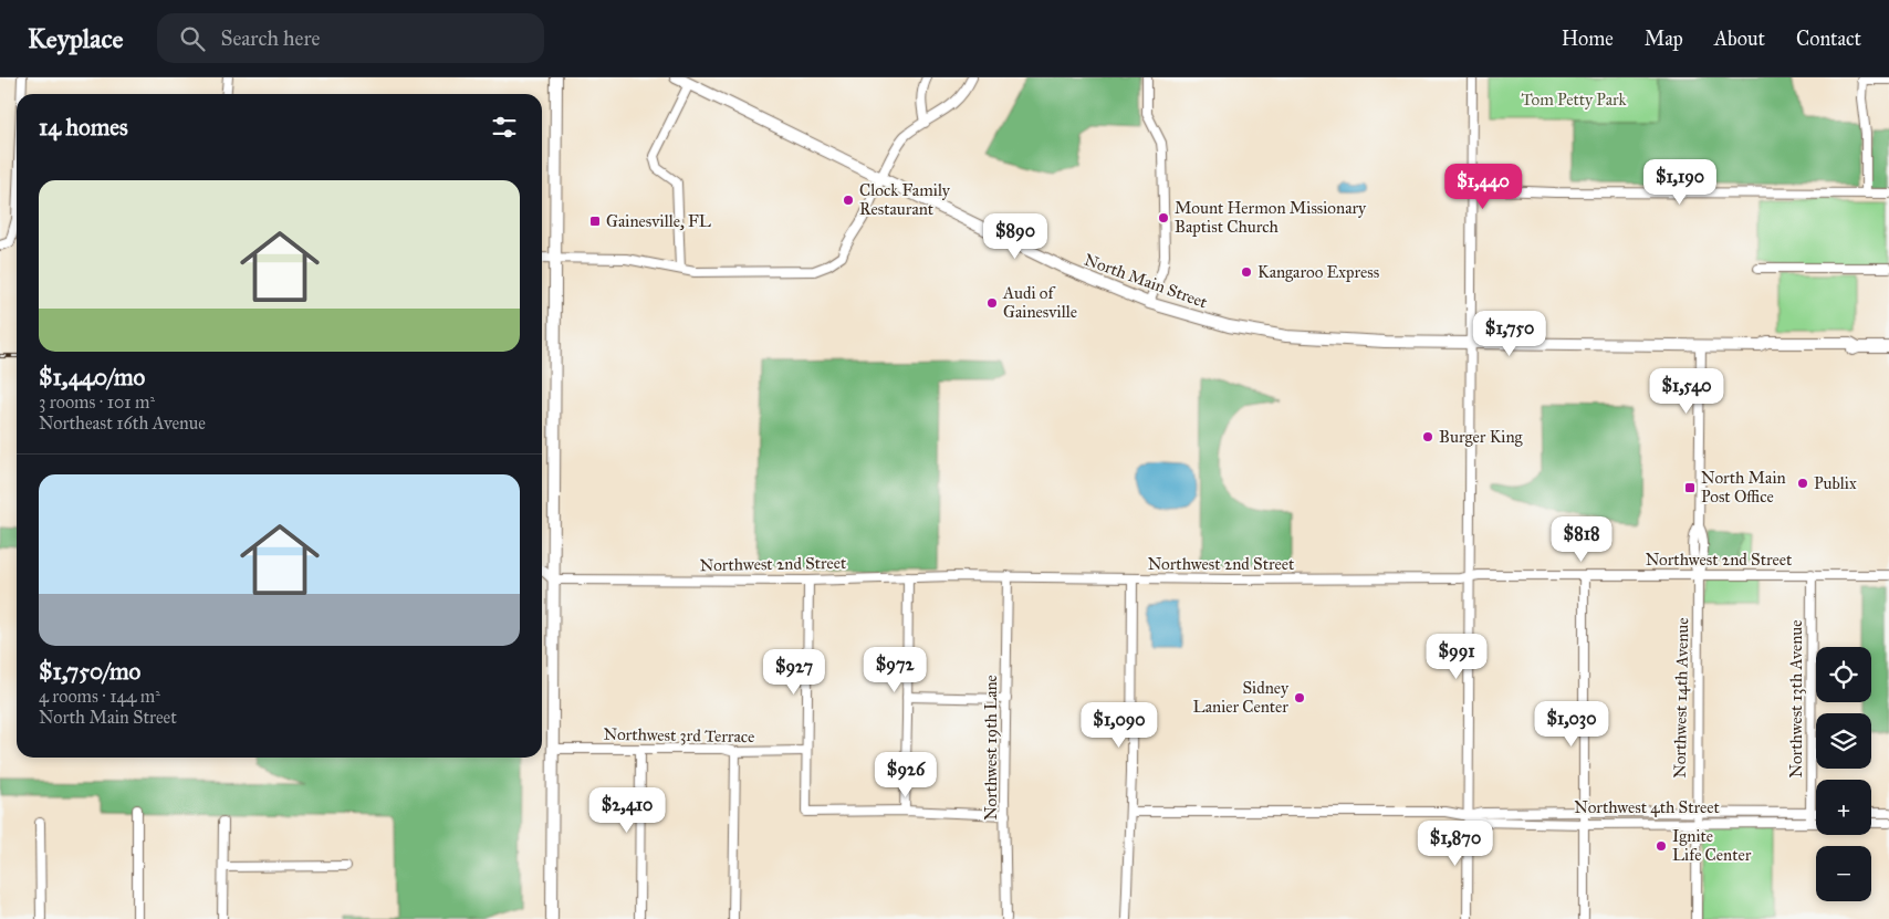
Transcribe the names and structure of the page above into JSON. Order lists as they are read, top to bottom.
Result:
{
  "streets": {
    "main road": ["North Main Street"],
    "street": [
      "Northwest 2nd Street",
      "Northwest 14th Avenue",
      "Northwest 13th Avenue",
      "Northwest 3rd Terrace",
      "Northwest 19th Lane",
      "Northwest 4th Street"
    ]
  },
  "crossings": [
    ["North Main Street", "Northwest 14th Avenue"],
    ["Northwest 2nd Street", "Northwest 14th Avenue"],
    ["Northwest 2nd Street", "Northwest 13th Avenue"],
    ["Northwest 2nd Street", "Northwest 19th Lane"],
    ["Northwest 14th Avenue", "Northwest 4th Street"],
    ["Northwest 13th Avenue", "Northwest 4th Street"]
  ],
  "parks": ["Tom Petty Park"],
  "places": {
    "other": [
      "Clock Family Restaurant",
      "Mount Hermon Missionary Baptist Church",
      "Kangaroo Express",
      "Audi of Gainesville",
      "Burger King",
      "Publix",
      "Sidney Lanier Center",
      "Ignite Life Center"
    ],
    "transit": ["Gainesville, FL", "North Main Post Office"]
  },
  "page": {
    "header": "Keyplace",
    "search": "Search here",
    "nav": [
      "Home",
      "Map",
      "About",
      "Contact"
    ],
    "heading": "14 homes",
    "price": [
      "$1,190",
      "$1,440",
      "$890",
      "$1,750",
      "$1,540",
      "$818",
      "$991",
      "$972",
      "$927",
      "$1,030",
      "$1,090",
      "$926",
      "$2,410",
      "$1,870"
    ],
    "list": [
      {
        "name": "$1,440/mo",
        "note": "3 rooms · 101 m² · Northeast 16th Avenue"
      },
      {
        "name": "$1,750/mo",
        "note": "4 rooms · 144 m² · North Main Street"
      }
    ],
    "map_buttons": ["+", "−"]
  }
}
